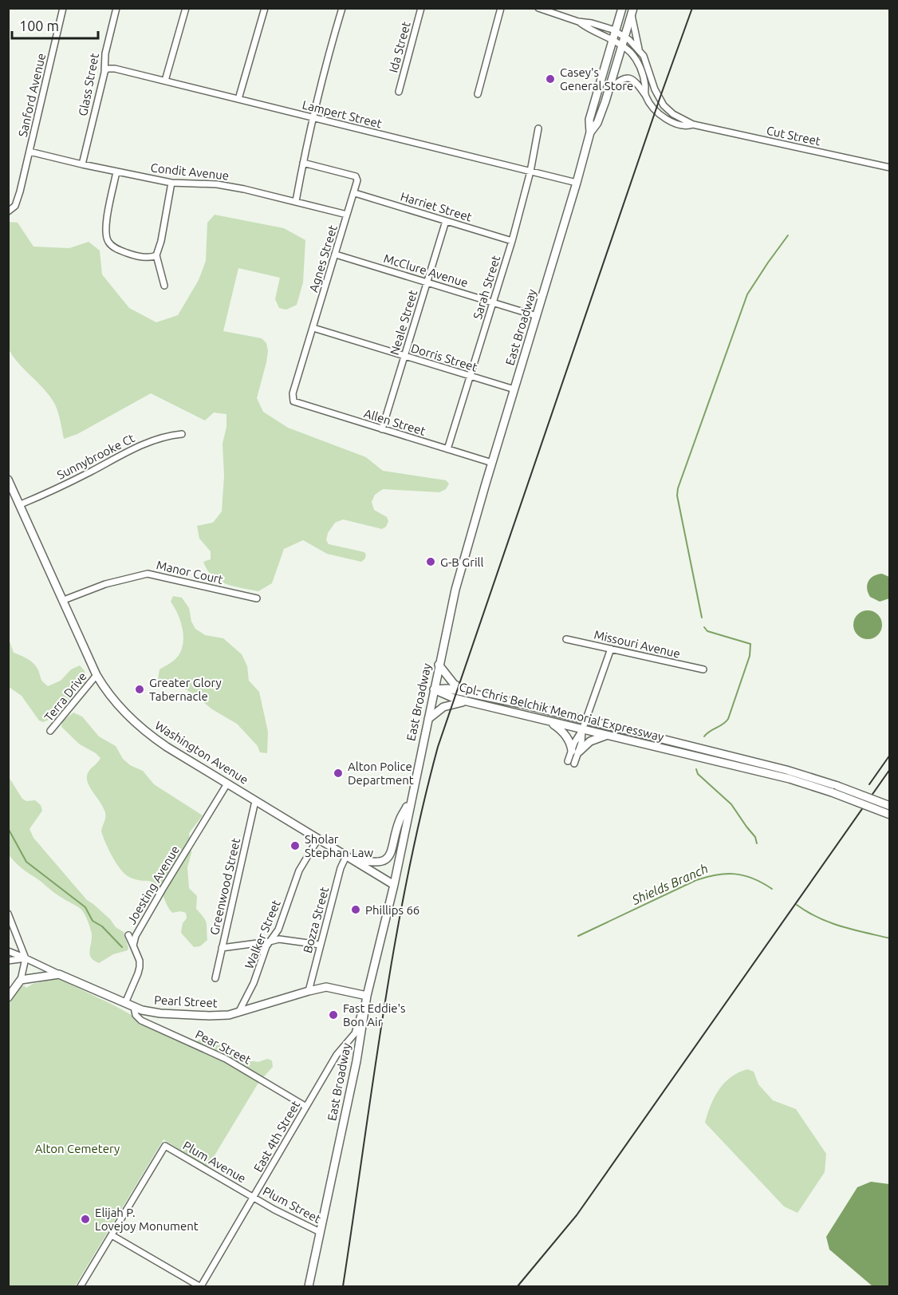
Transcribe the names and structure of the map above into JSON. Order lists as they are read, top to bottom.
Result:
{
  "streets": {
    "main road": [
      "East Broadway",
      "Cpl. Chris Belchik Memorial Expressway",
      "Washington Avenue",
      "Pearl Street"
    ],
    "street": [
      "Ida Street",
      "Glass Street",
      "Sanford Avenue",
      "Lampert Street",
      "Cut Street",
      "Condit Avenue",
      "Harriet Street",
      "Agnes Street",
      "McClure Avenue",
      "Sarah Street",
      "Neale Street",
      "Dorris Street",
      "Allen Street",
      "Sunnybrooke Ct",
      "Manor Court",
      "Missouri Avenue",
      "Terra Drive",
      "Joesting Avenue",
      "Greenwood Street",
      "Bozza Street",
      "Walker Street",
      "Pear Street",
      "East 4th Street",
      "Plum Avenue",
      "Plum Street"
    ]
  },
  "crossings": [
    ["Glass Street", "Lampert Street"],
    ["Glass Street", "Condit Avenue"],
    ["Sanford Avenue", "Condit Avenue"],
    ["Lampert Street", "Sarah Street"],
    ["Lampert Street", "East Broadway"],
    ["Cut Street", "East Broadway"],
    ["Condit Avenue", "Agnes Street"],
    ["Harriet Street", "Agnes Street"],
    ["Harriet Street", "Sarah Street"],
    ["Harriet Street", "Neale Street"],
    ["Agnes Street", "McClure Avenue"],
    ["Agnes Street", "Dorris Street"],
    ["Agnes Street", "Allen Street"],
    ["McClure Avenue", "Sarah Street"],
    ["McClure Avenue", "Neale Street"],
    ["McClure Avenue", "East Broadway"],
    ["Sarah Street", "Dorris Street"],
    ["Sarah Street", "Allen Street"],
    ["Neale Street", "Dorris Street"],
    ["Neale Street", "Allen Street"],
    ["East Broadway", "Dorris Street"],
    ["East Broadway", "Allen Street"],
    ["East Broadway", "Cpl. Chris Belchik Memorial Expressway"],
    ["East Broadway", "Washington Avenue"],
    ["East Broadway", "Pearl Street"],
    ["East Broadway", "East 4th Street"],
    ["East Broadway", "Plum Street"],
    ["Sunnybrooke Ct", "Washington Avenue"],
    ["Manor Court", "Washington Avenue"],
    ["Terra Drive", "Washington Avenue"],
    ["Washington Avenue", "Joesting Avenue"],
    ["Washington Avenue", "Greenwood Street"],
    ["Washington Avenue", "Bozza Street"],
    ["Washington Avenue", "Walker Street"],
    ["Bozza Street", "Pearl Street"],
    ["Walker Street", "Pearl Street"],
    ["Pearl Street", "Pear Street"],
    ["Pearl Street", "East 4th Street"],
    ["Pear Street", "East 4th Street"],
    ["East 4th Street", "Plum Avenue"],
    ["East 4th Street", "Plum Street"],
    ["Plum Avenue", "Plum Street"]
  ],
  "water": ["Shields Branch"],
  "parks": ["Alton Cemetery"],
  "places": [
    "Casey's General Store",
    "G-B Grill",
    "Greater Glory Tabernacle",
    "Alton Police Department",
    "Sholar Stephan Law",
    "Phillips 66",
    "Fast Eddie's Bon Air",
    "Elijah P. Lovejoy Monument"
  ],
  "scale_bar": "100 m"
}
